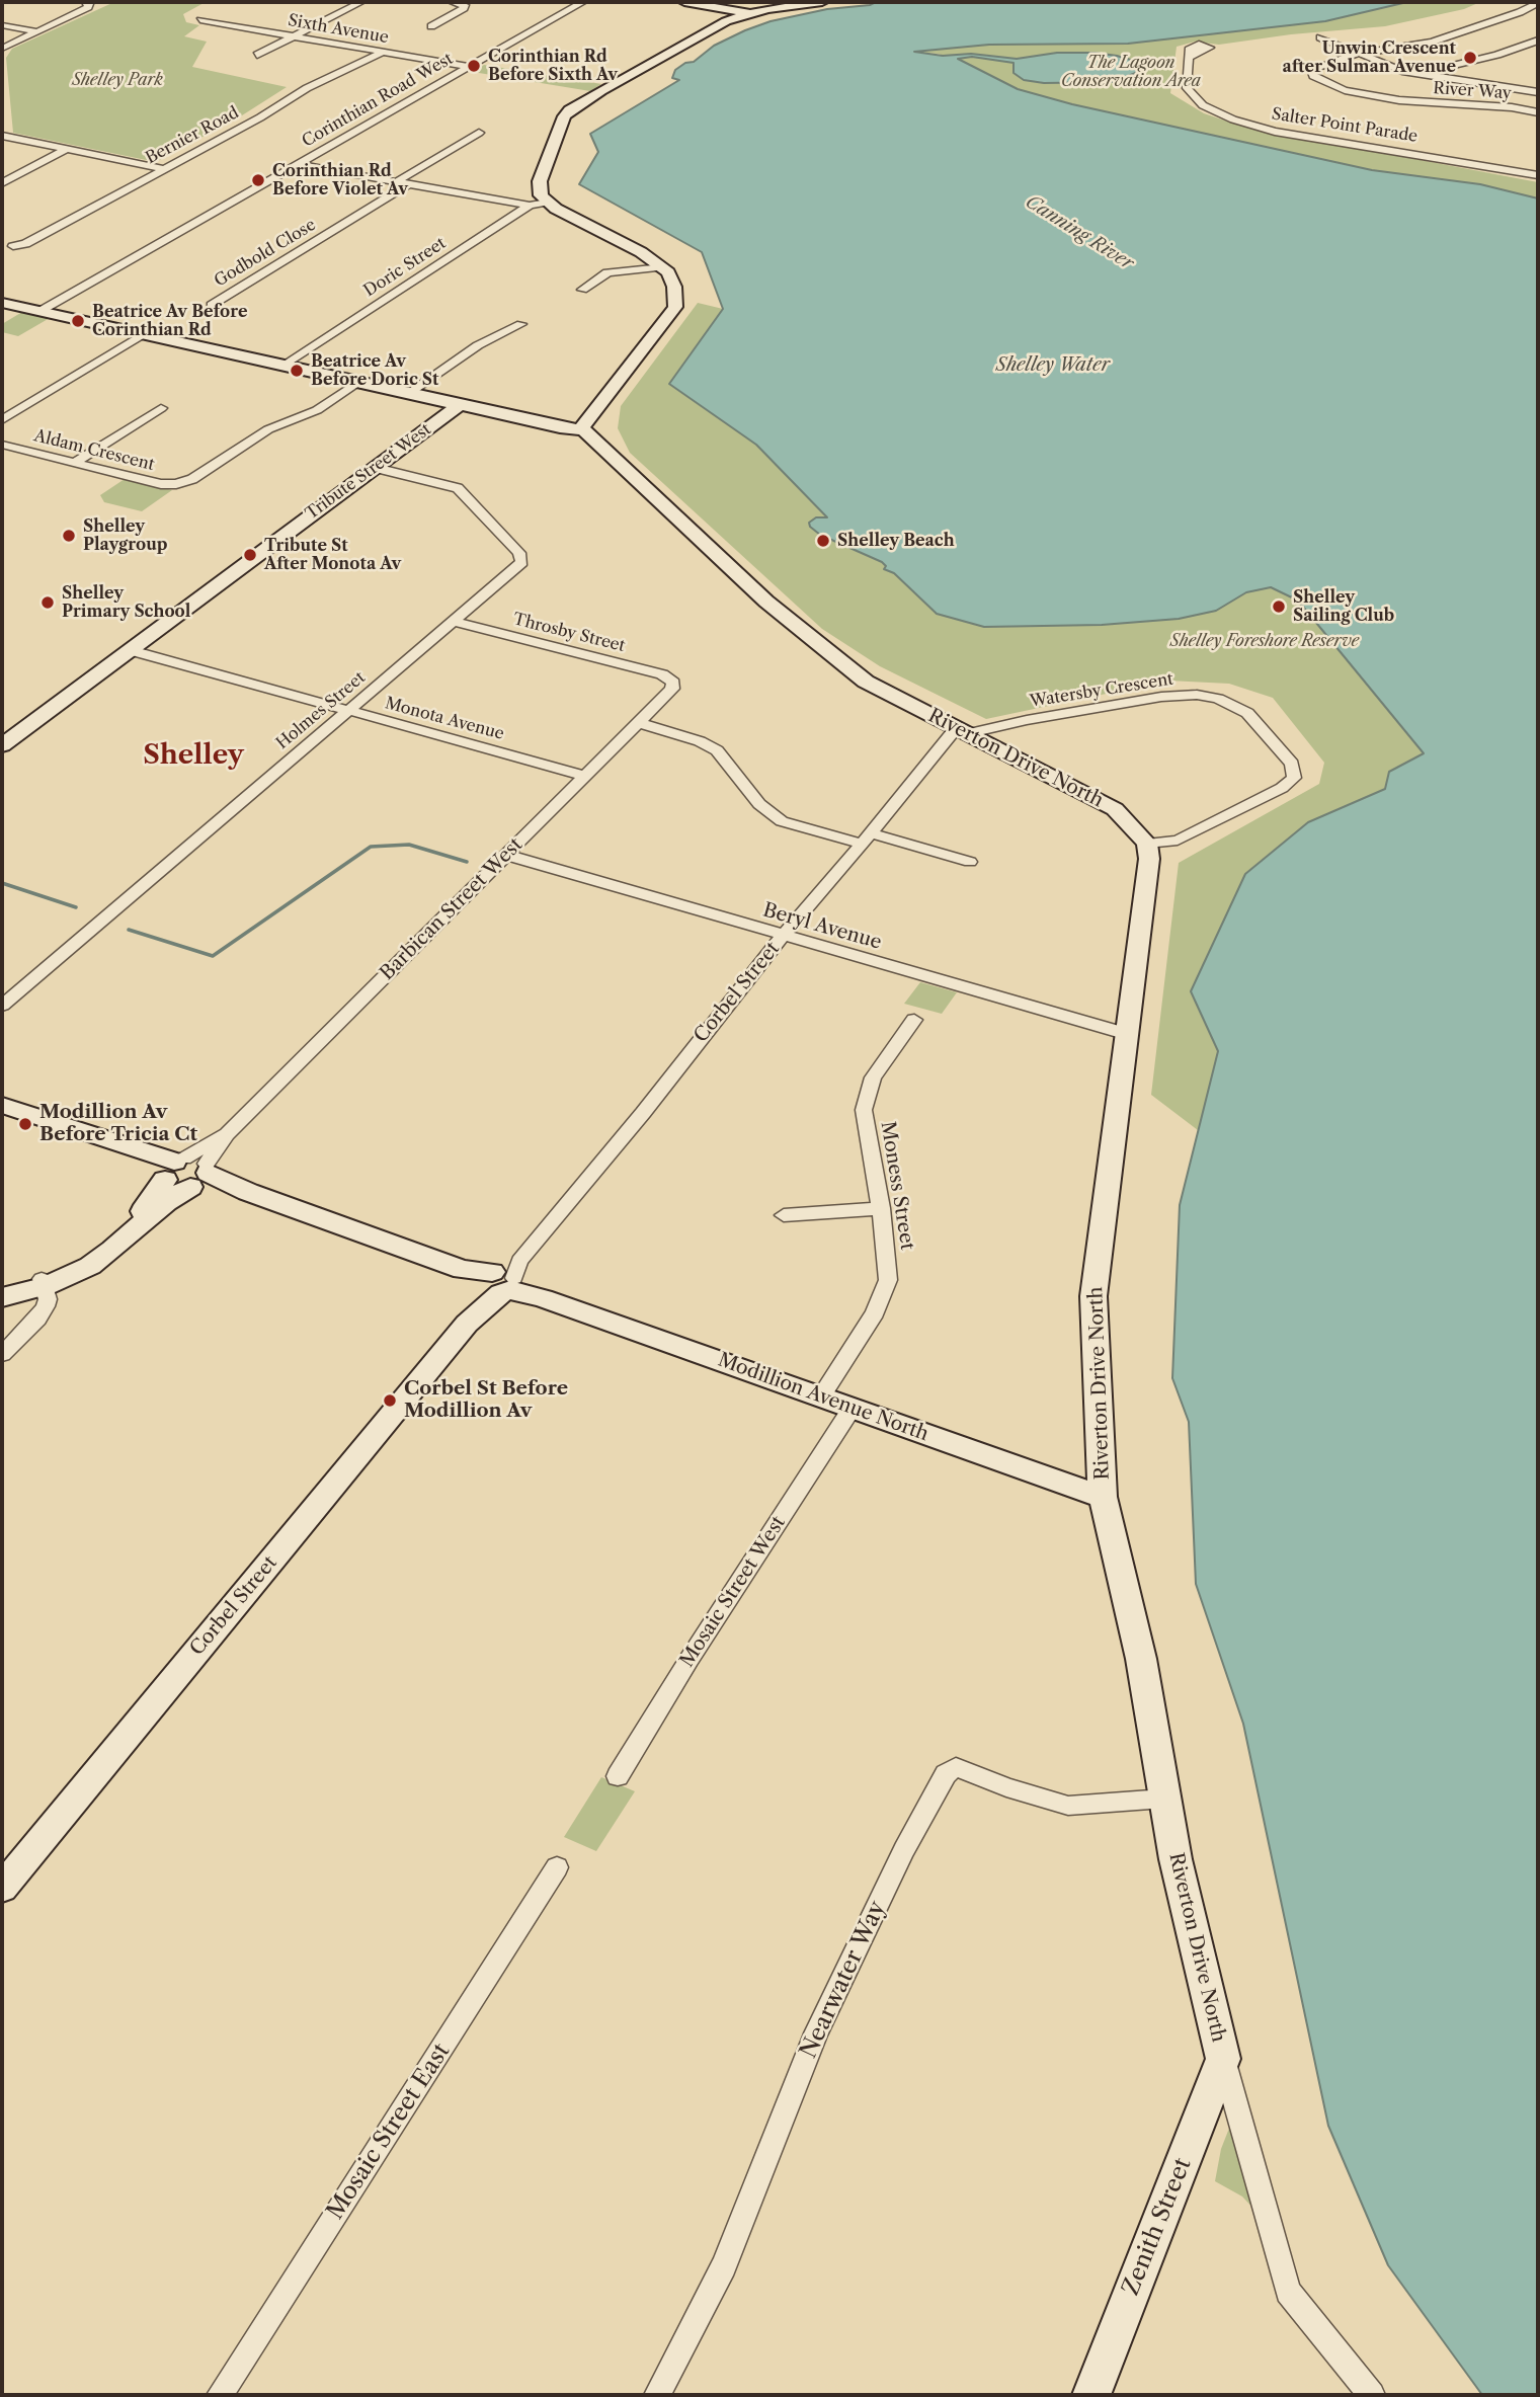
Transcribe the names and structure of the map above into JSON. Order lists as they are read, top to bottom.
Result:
{
  "streets": {
    "street": [
      "Sixth Avenue",
      "River Way",
      "Corinthian Road West",
      "Salter Point Parade",
      "Bernier Road",
      "Godbold Close",
      "Doric Street",
      "Aldam Crescent",
      "Tribute Street West",
      "Throsby Street",
      "Watersby Crescent",
      "Holmes Street",
      "Monota Avenue",
      "Riverton Drive North",
      "Barbican Street West",
      "Beryl Avenue",
      "Corbel Street",
      "Moness Street",
      "Modillion Avenue North",
      "Mosaic Street West",
      "Nearwater Way",
      "Mosaic Street East",
      "Zenith Street"
    ]
  },
  "crossings": [
    ["Sixth Avenue", "Corinthian Road West"],
    ["Sixth Avenue", "Bernier Road"],
    ["Tribute Street West", "Holmes Street"],
    ["Tribute Street West", "Monota Avenue"],
    ["Throsby Street", "Holmes Street"],
    ["Throsby Street", "Barbican Street West"],
    ["Watersby Crescent", "Riverton Drive North"],
    ["Watersby Crescent", "Corbel Street"],
    ["Holmes Street", "Monota Avenue"],
    ["Monota Avenue", "Barbican Street West"],
    ["Riverton Drive North", "Beryl Avenue"],
    ["Riverton Drive North", "Corbel Street"],
    ["Riverton Drive North", "Modillion Avenue North"],
    ["Riverton Drive North", "Nearwater Way"],
    ["Riverton Drive North", "Zenith Street"],
    ["Barbican Street West", "Beryl Avenue"],
    ["Barbican Street West", "Modillion Avenue North"],
    ["Beryl Avenue", "Corbel Street"],
    ["Corbel Street", "Modillion Avenue North"],
    ["Moness Street", "Modillion Avenue North"],
    ["Modillion Avenue North", "Mosaic Street West"]
  ],
  "districts": ["Shelley"],
  "water": ["Canning River", "Shelley Water"],
  "parks": ["The Lagoon Conservation Area", "Shelley Park", "Shelley Foreshore Reserve"],
  "places": [
    "Unwin Crescent after Sulman Avenue",
    "Corinthian Rd Before Sixth Av",
    "Corinthian Rd Before Violet Av",
    "Beatrice Av Before Corinthian Rd",
    "Beatrice Av Before Doric St",
    "Shelley Playgroup",
    "Shelley Beach",
    "Tribute St After Monota Av",
    "Shelley Primary School",
    "Shelley Sailing Club",
    "Modillion Av Before Tricia Ct",
    "Corbel St Before Modillion Av"
  ]
}
